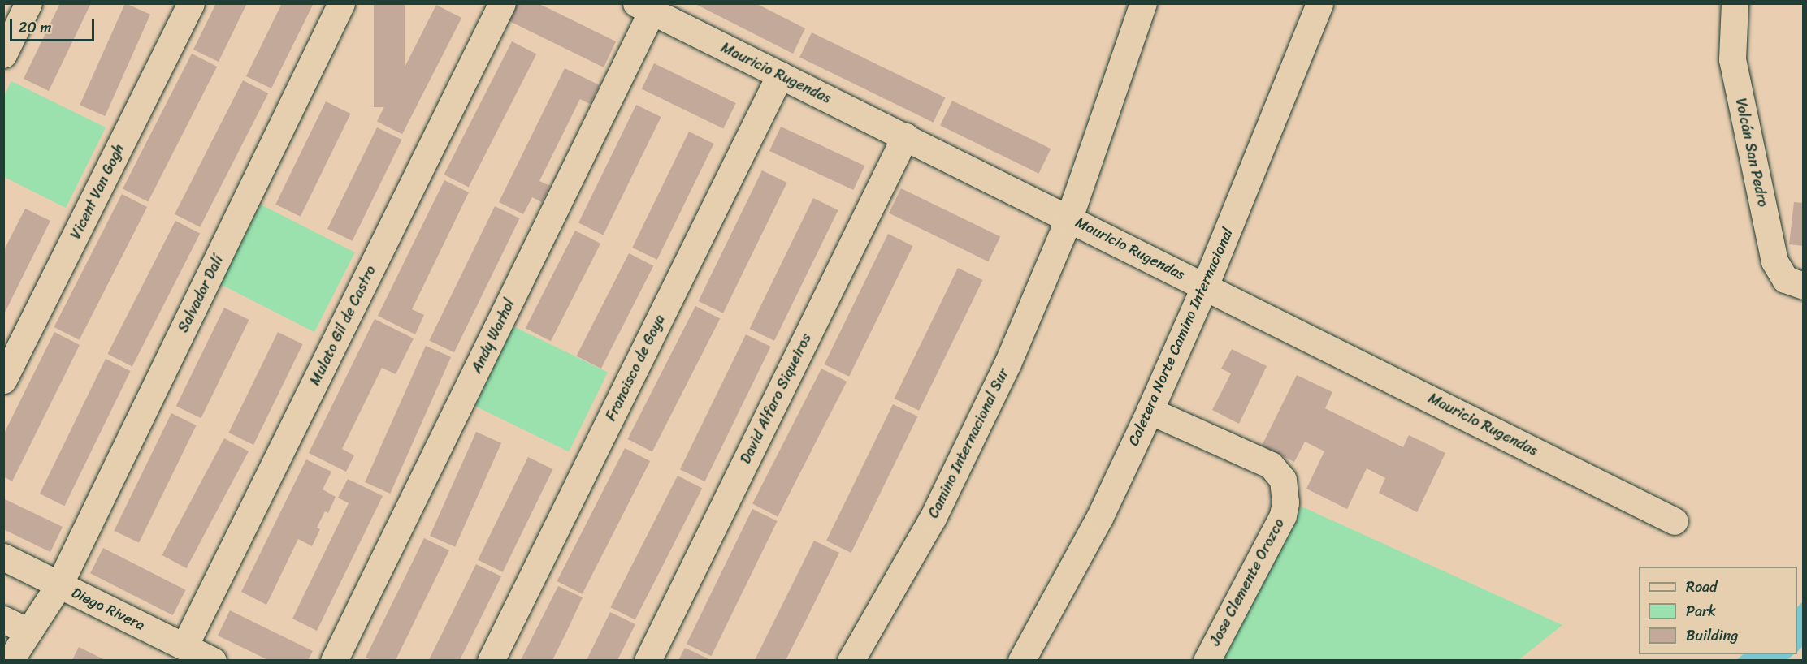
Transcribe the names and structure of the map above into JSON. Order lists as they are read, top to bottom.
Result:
{
  "streets": {
    "street": [
      "Mauricio Rugendas",
      "Volcán San Pedro",
      "Vicent Van Gogh",
      "Salvador Dalí",
      "Mulato Gil de Castro",
      "Andy Warhol",
      "Caletera Norte Camino Internacional",
      "Francisco de Goya",
      "David Alfaro Siqueiros",
      "Camino Internacional Sur",
      "Jose Clemente Orozco",
      "Diego Rivera"
    ]
  },
  "crossings": [
    ["Mauricio Rugendas", "Andy Warhol"],
    ["Mauricio Rugendas", "Caletera Norte Camino Internacional"],
    ["Mauricio Rugendas", "Francisco de Goya"],
    ["Mauricio Rugendas", "David Alfaro Siqueiros"],
    ["Mauricio Rugendas", "Camino Internacional Sur"],
    ["Salvador Dalí", "Diego Rivera"],
    ["Mulato Gil de Castro", "Diego Rivera"],
    ["Caletera Norte Camino Internacional", "Jose Clemente Orozco"]
  ],
  "legend": ["Road", "Park", "Building"],
  "scale_bar": "20 m"
}
